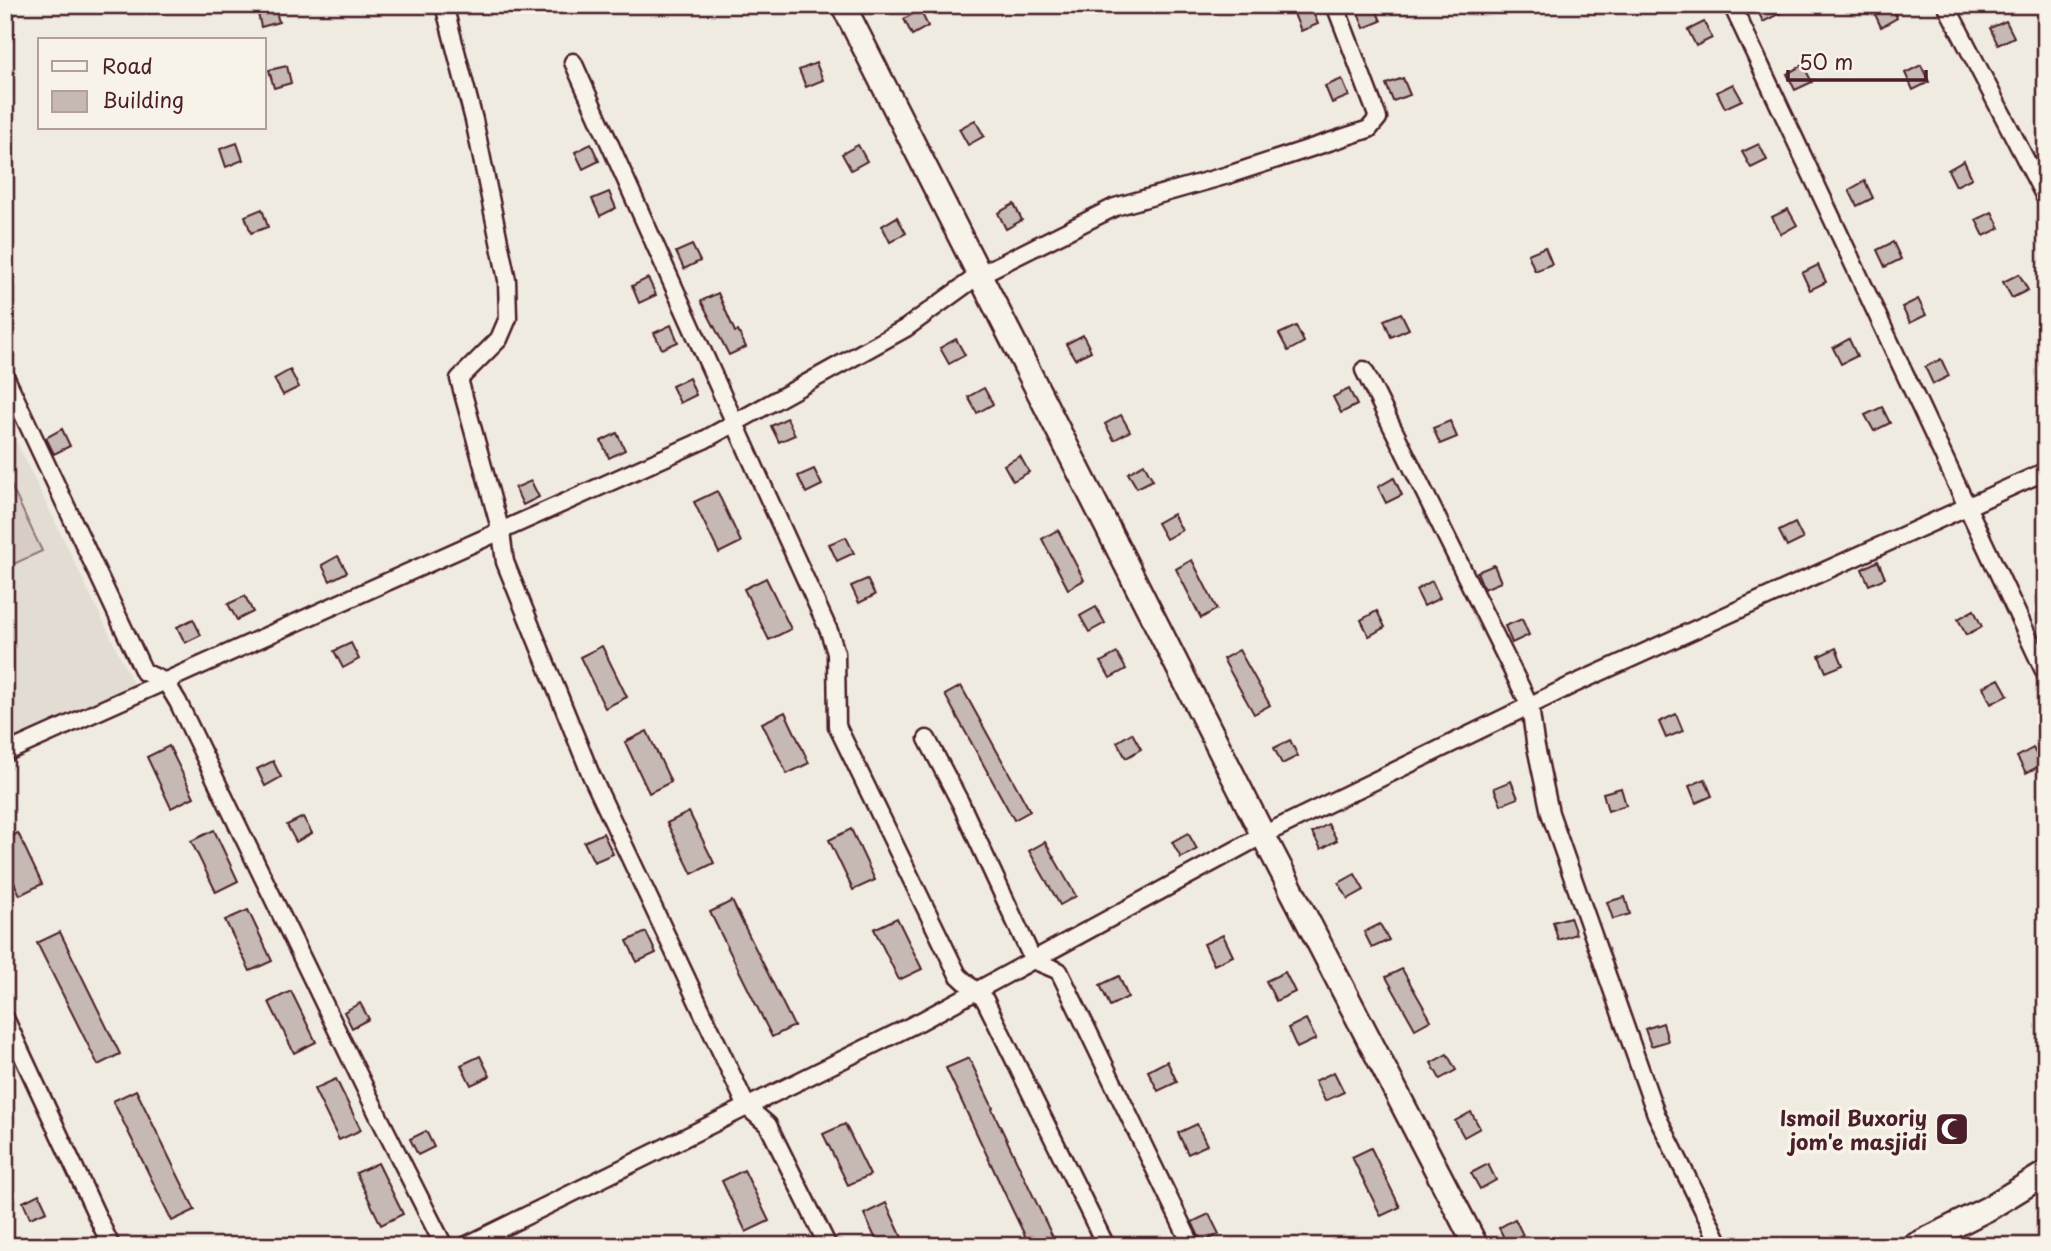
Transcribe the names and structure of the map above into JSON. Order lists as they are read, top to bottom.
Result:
{
  "places": {
    "mosque": ["Ismoil Buxoriy jom'e masjidi"]
  },
  "legend": ["Road", "Building"],
  "scale_bar": "50 m"
}
